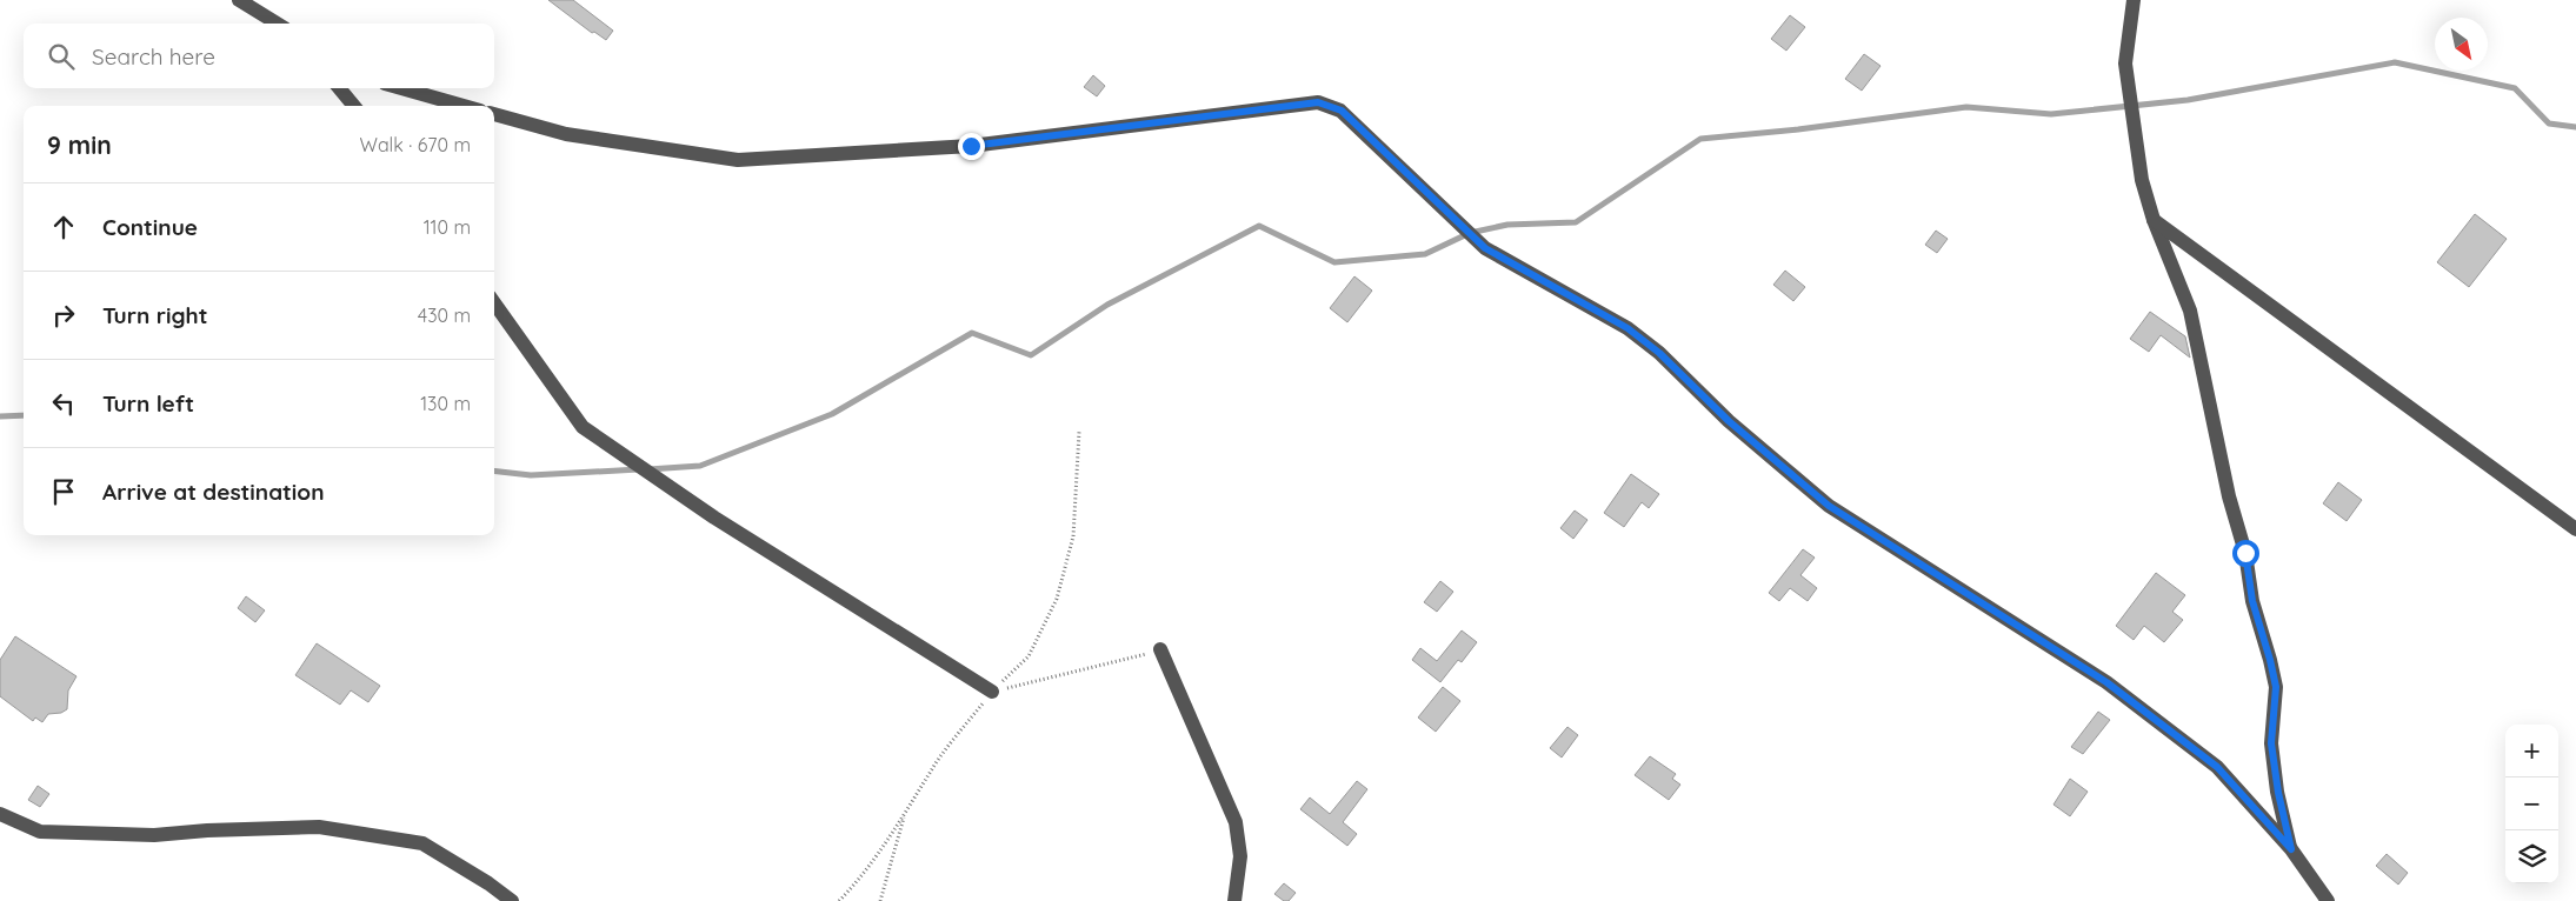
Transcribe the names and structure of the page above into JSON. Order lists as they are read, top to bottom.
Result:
{
  "north": "bottom right",
  "page": {
    "search": "Search here",
    "heading": ["9 min", "Walk · 670 m"],
    "list": [
      ["Continue", "110 m"],
      ["Turn right", "430 m"],
      ["Turn left", "130 m"],
      "Arrive at destination"
    ],
    "map_buttons": ["+", "−"]
  }
}
